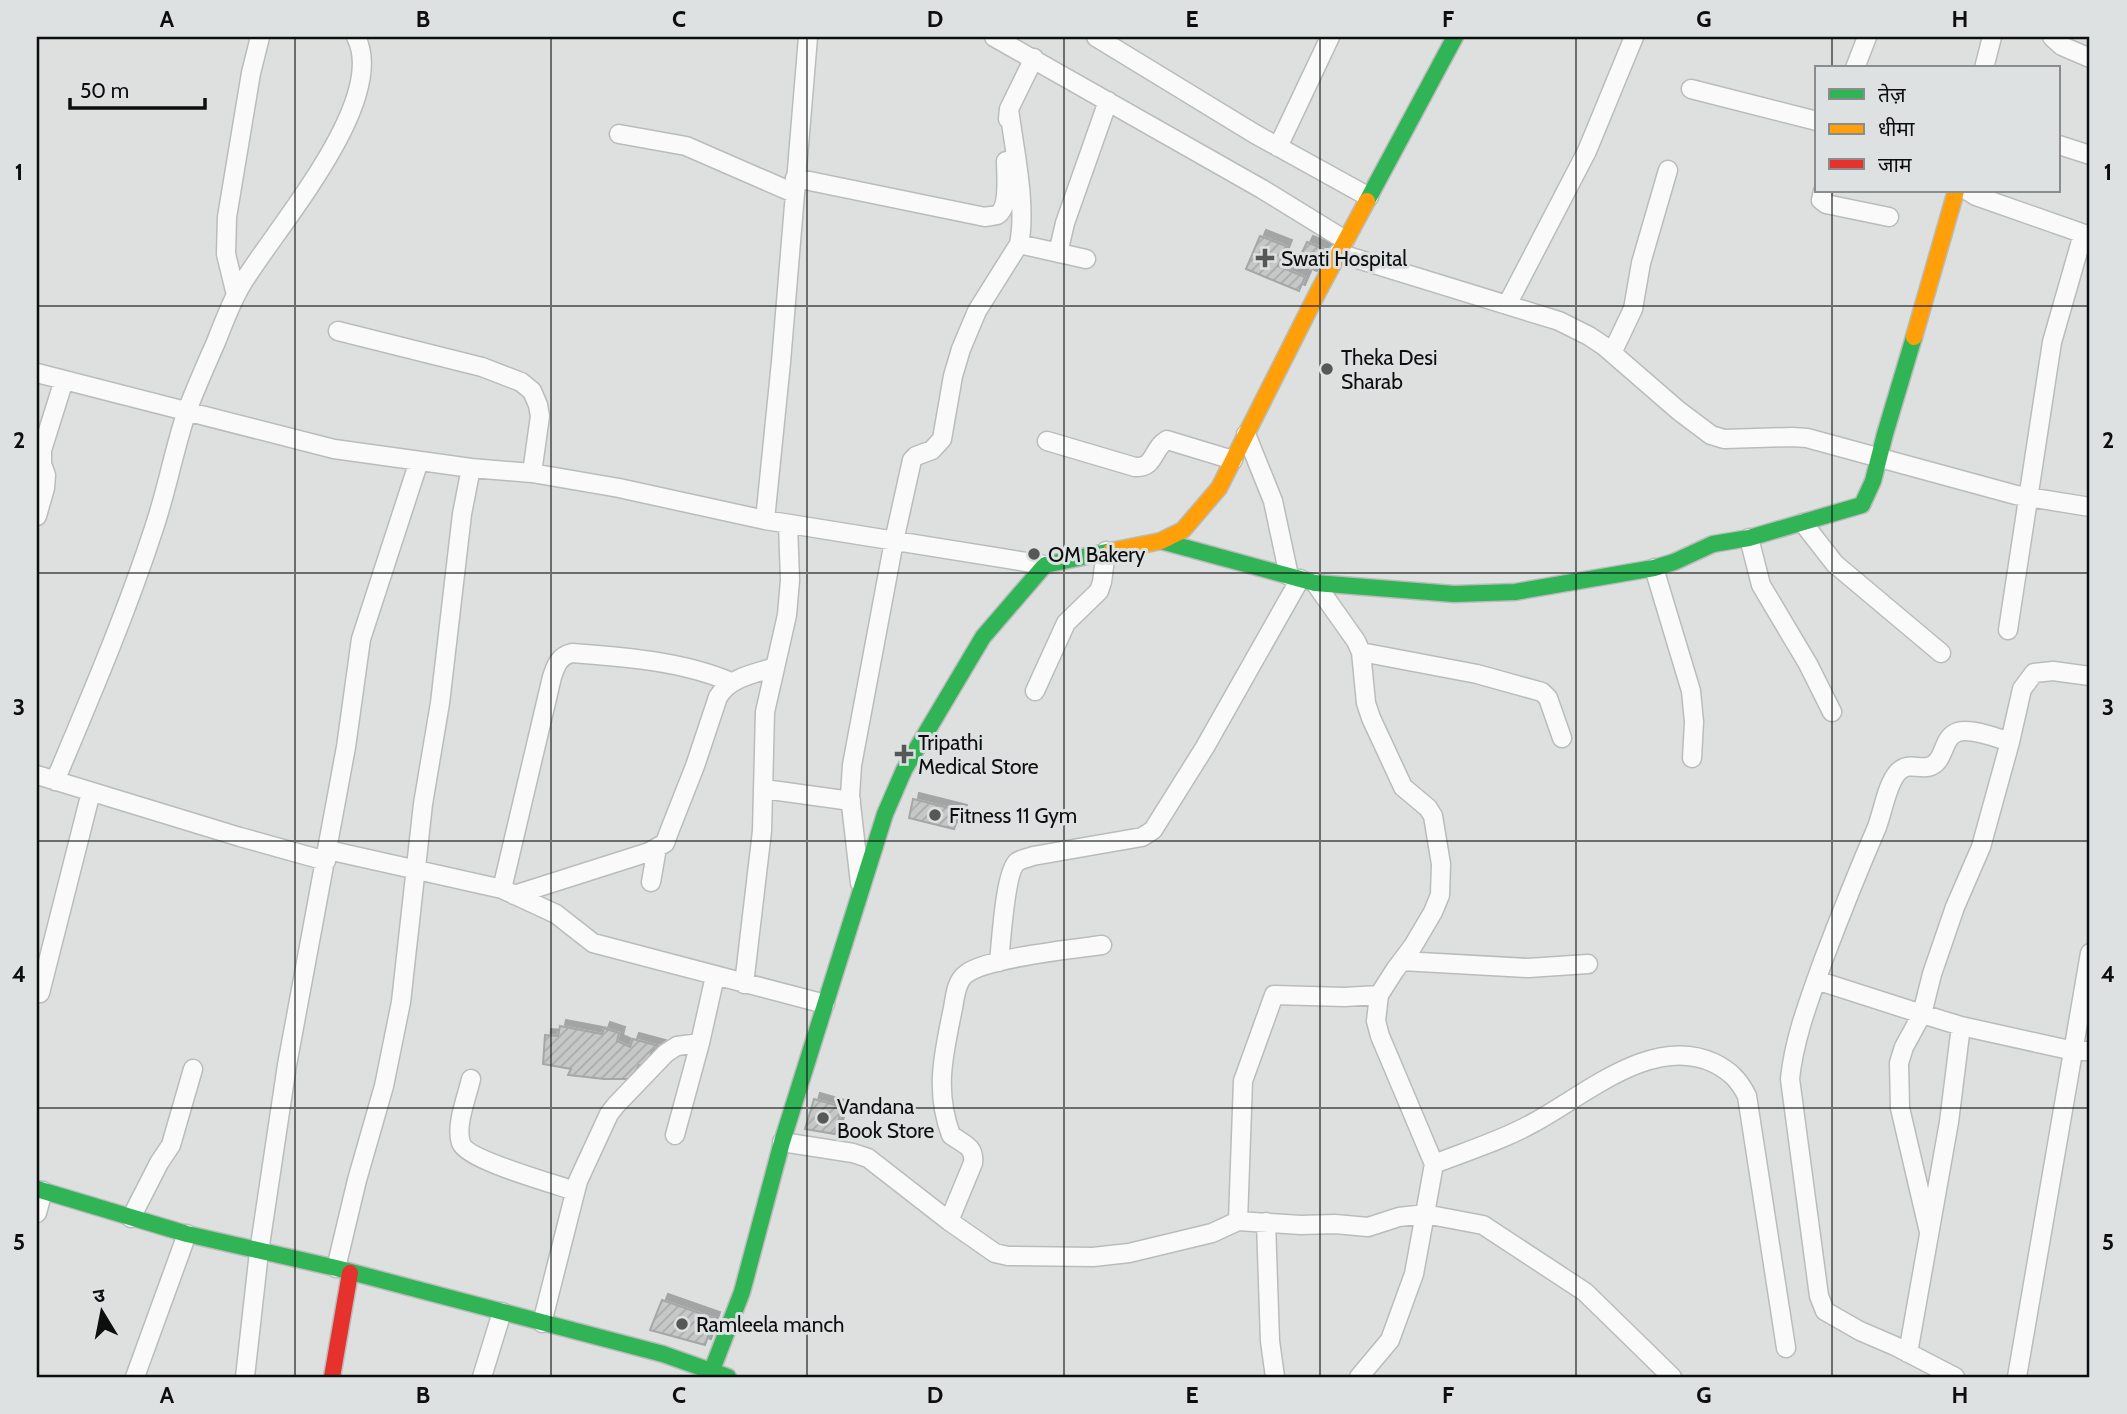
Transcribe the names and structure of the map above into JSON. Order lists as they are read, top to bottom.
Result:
{
  "places": {
    "health": ["Swati Hospital", "Tripathi Medical Store"],
    "other": [
      "Theka Desi Sharab",
      "OM Bakery",
      "Fitness 11 Gym",
      "Vandana Book Store",
      "Ramleela manch"
    ]
  },
  "legend": ["तेज़", "धीमा", "जाम"],
  "scale_bar": "50 m",
  "north": "top",
  "grid": {
    "columns": [
      "A",
      "B",
      "C",
      "D",
      "E",
      "F",
      "G",
      "H"
    ],
    "rows": [
      "1",
      "2",
      "3",
      "4",
      "5"
    ]
  }
}
